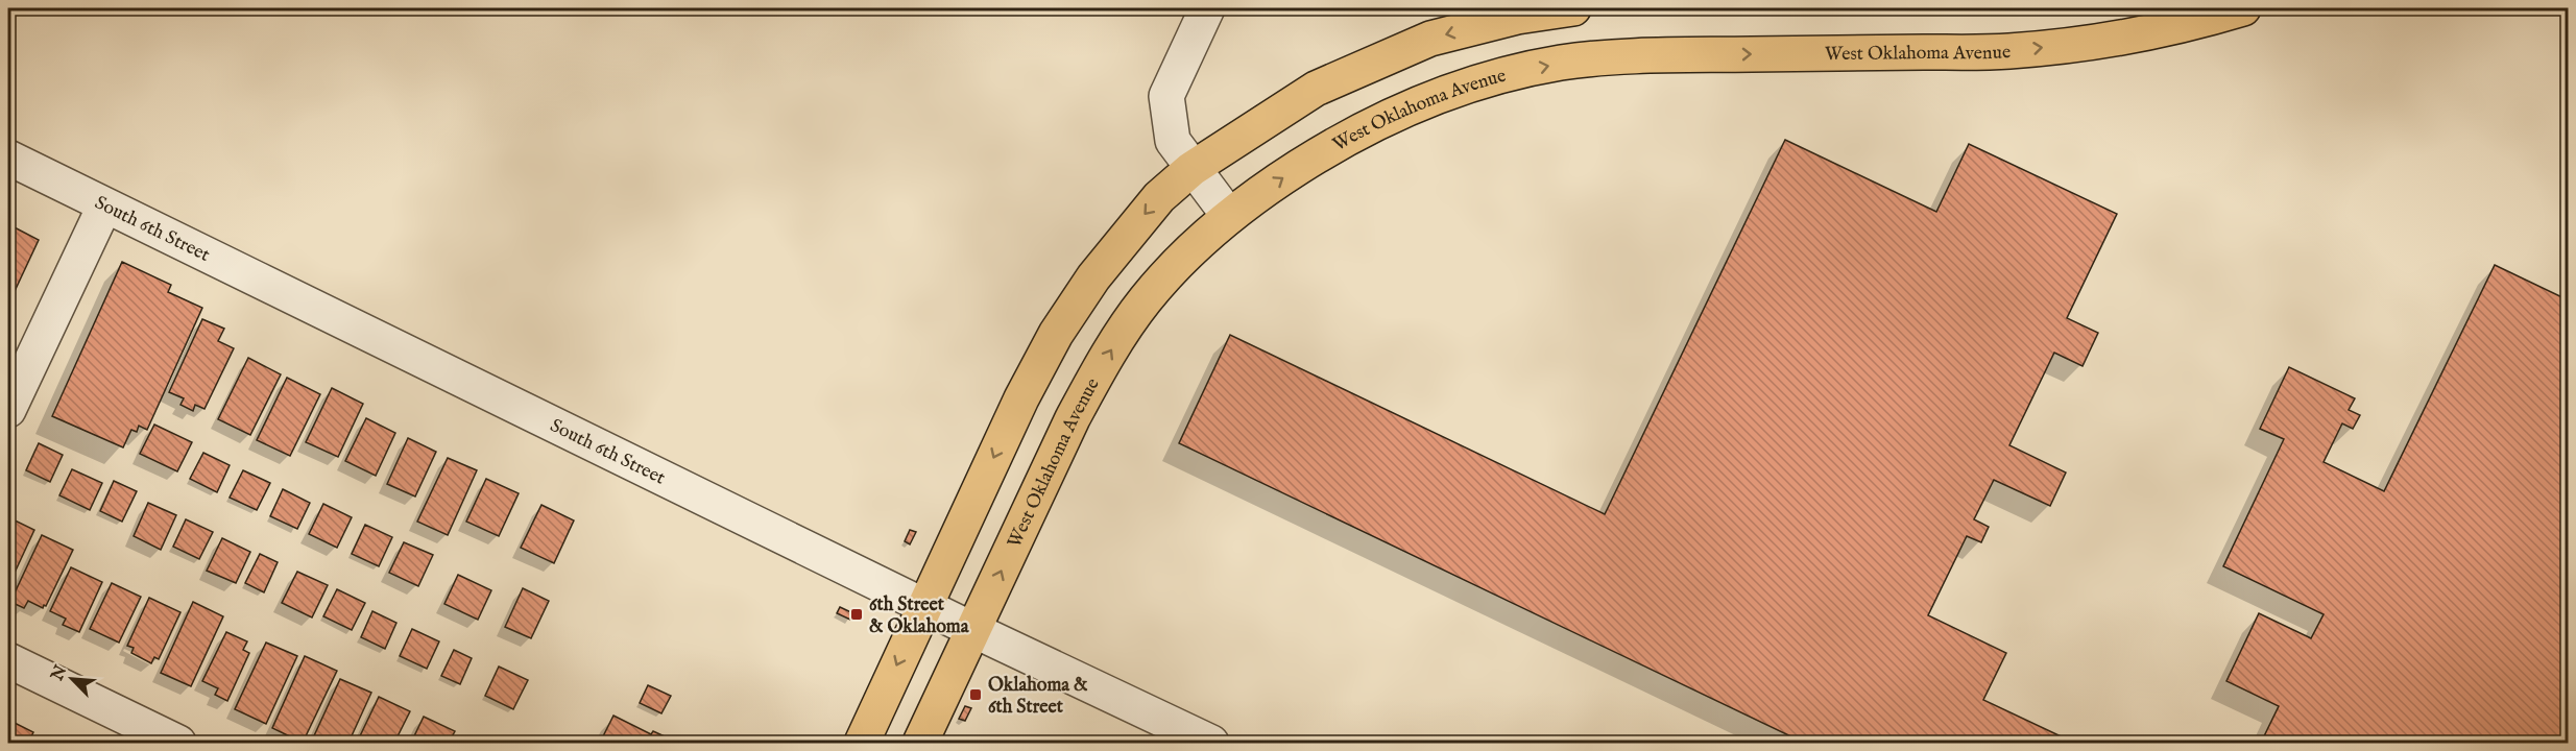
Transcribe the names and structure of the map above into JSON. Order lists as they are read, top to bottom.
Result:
{
  "streets": {
    "main road": ["West Oklahoma Avenue"],
    "street": ["South 6th Street"]
  },
  "crossings": [
    ["West Oklahoma Avenue", "South 6th Street"]
  ],
  "one_way": ["West Oklahoma Avenue"],
  "places": {
    "transit": ["6th Street & Oklahoma", "Oklahoma & 6th Street"]
  },
  "north": "top left"
}
